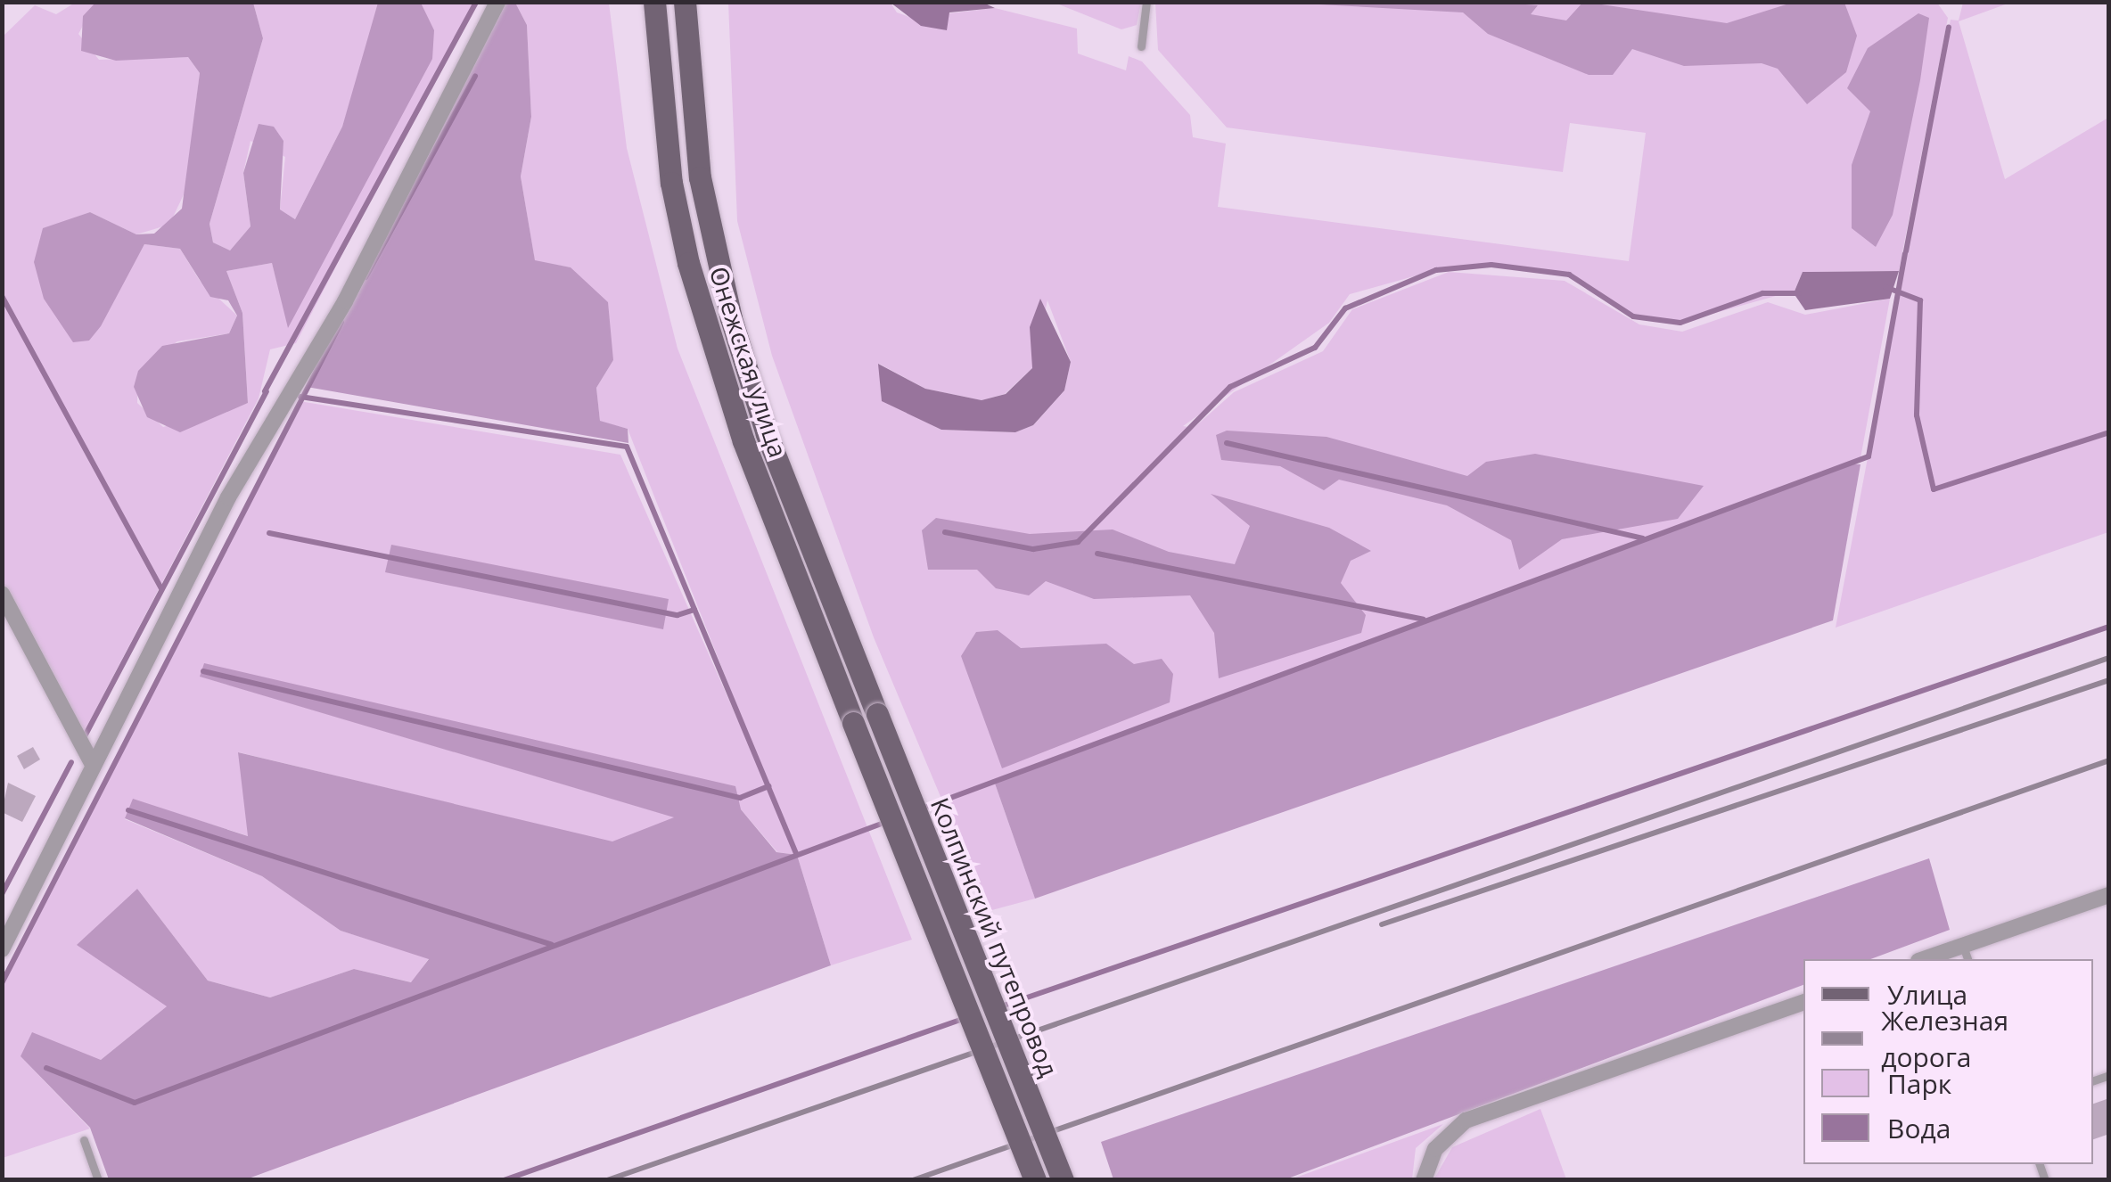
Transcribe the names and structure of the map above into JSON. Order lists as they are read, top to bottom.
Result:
{
  "streets": {
    "main road": ["Онежская улица", "Колпинский путепровод"]
  },
  "crossings": [
    ["Онежская улица", "Колпинский путепровод"]
  ],
  "legend": [
    "Улица",
    "Железная дорога",
    "Парк",
    "Вода"
  ]
}
